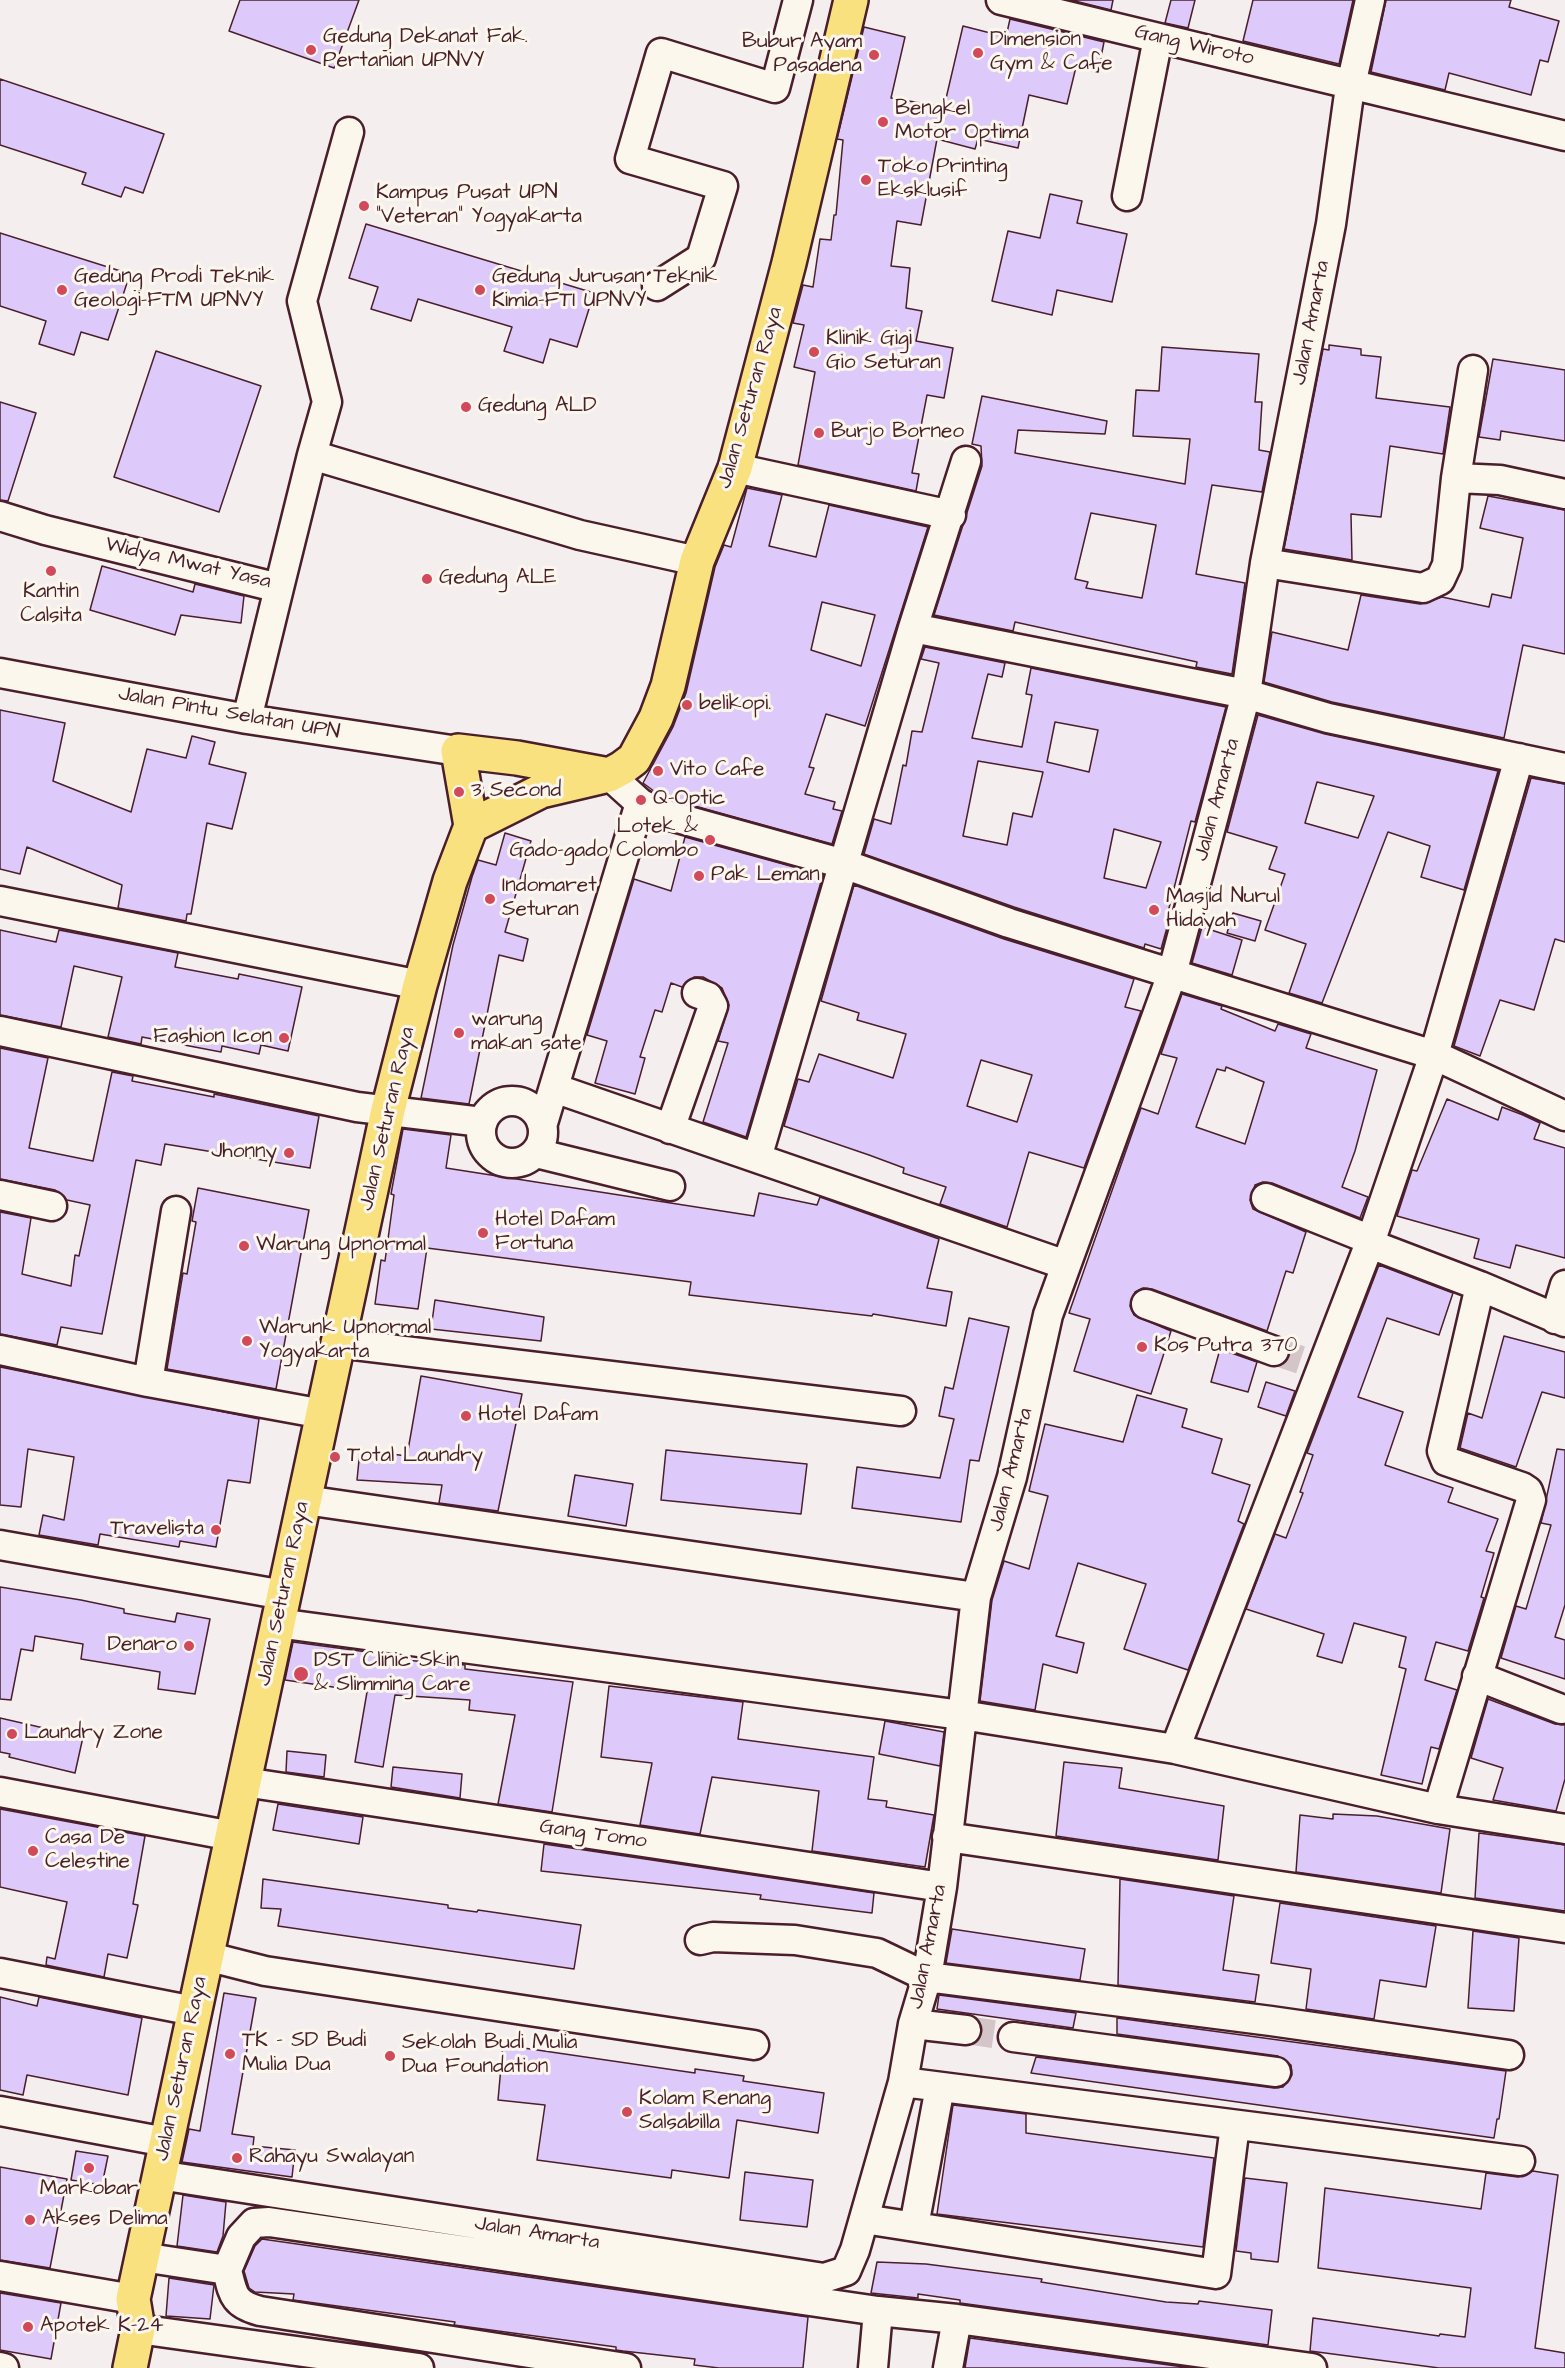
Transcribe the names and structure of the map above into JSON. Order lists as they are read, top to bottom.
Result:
{
  "streets": {
    "main road": ["Jalan Seturan Raya"],
    "street": [
      "Gang Wiroto",
      "Jalan Amarta",
      "Widya Mwat Yasa",
      "Jalan Pintu Selatan UPN",
      "Gang Tomo"
    ]
  },
  "crossings": [
    ["Gang Wiroto", "Jalan Amarta"],
    ["Jalan Amarta", "Jalan Seturan Raya"],
    ["Jalan Amarta", "Gang Tomo"],
    ["Jalan Seturan Raya", "Gang Tomo"]
  ],
  "places": [
    "Gedung Dekanat Fak. Pertanian UPNVY",
    "Dimension Gym & Cafe",
    "Bubur Ayam Pasadena",
    "Bengkel Motor Optima",
    "Toko Printing Eksklusif",
    "Kampus Pusat UPN \"Veteran\" Yogyakarta",
    "Gedung Prodi Teknik Geologi-FTM UPNVY",
    "Gedung Jurusan Teknik Kimia-FTI UPNVY",
    "Klinik Gigi Gio Seturan",
    "Gedung ALD",
    "Burjo Borneo",
    "Kantin Calsita",
    "Gedung ALE",
    "belikopi.",
    "Vito Cafe",
    "3 Second",
    "Q-Optic",
    "Lotek & Gado-gado Colombo",
    "Pak Leman",
    "Indomaret Seturan",
    "Masjid Nurul Hidayah",
    "warung makan sate",
    "Fashion Icon",
    "Jhonny",
    "Hotel Dafam Fortuna",
    "Warung Upnormal",
    "Warunk Upnormal Yogyakarta",
    "Kos Putra 370",
    "Hotel Dafam",
    "Total Laundry",
    "Travelista",
    "Denaro",
    "DST Clinic Skin & Slimming Care",
    "Laundry Zone",
    "Casa De Celestine",
    "TK - SD Budi Mulia Dua",
    "Sekolah Budi Mulia Dua Foundation",
    "Kolam Renang Salsabilla",
    "Rahayu Swalayan",
    "Markobar",
    "Akses Delima",
    "Apotek K-24"
  ]
}
